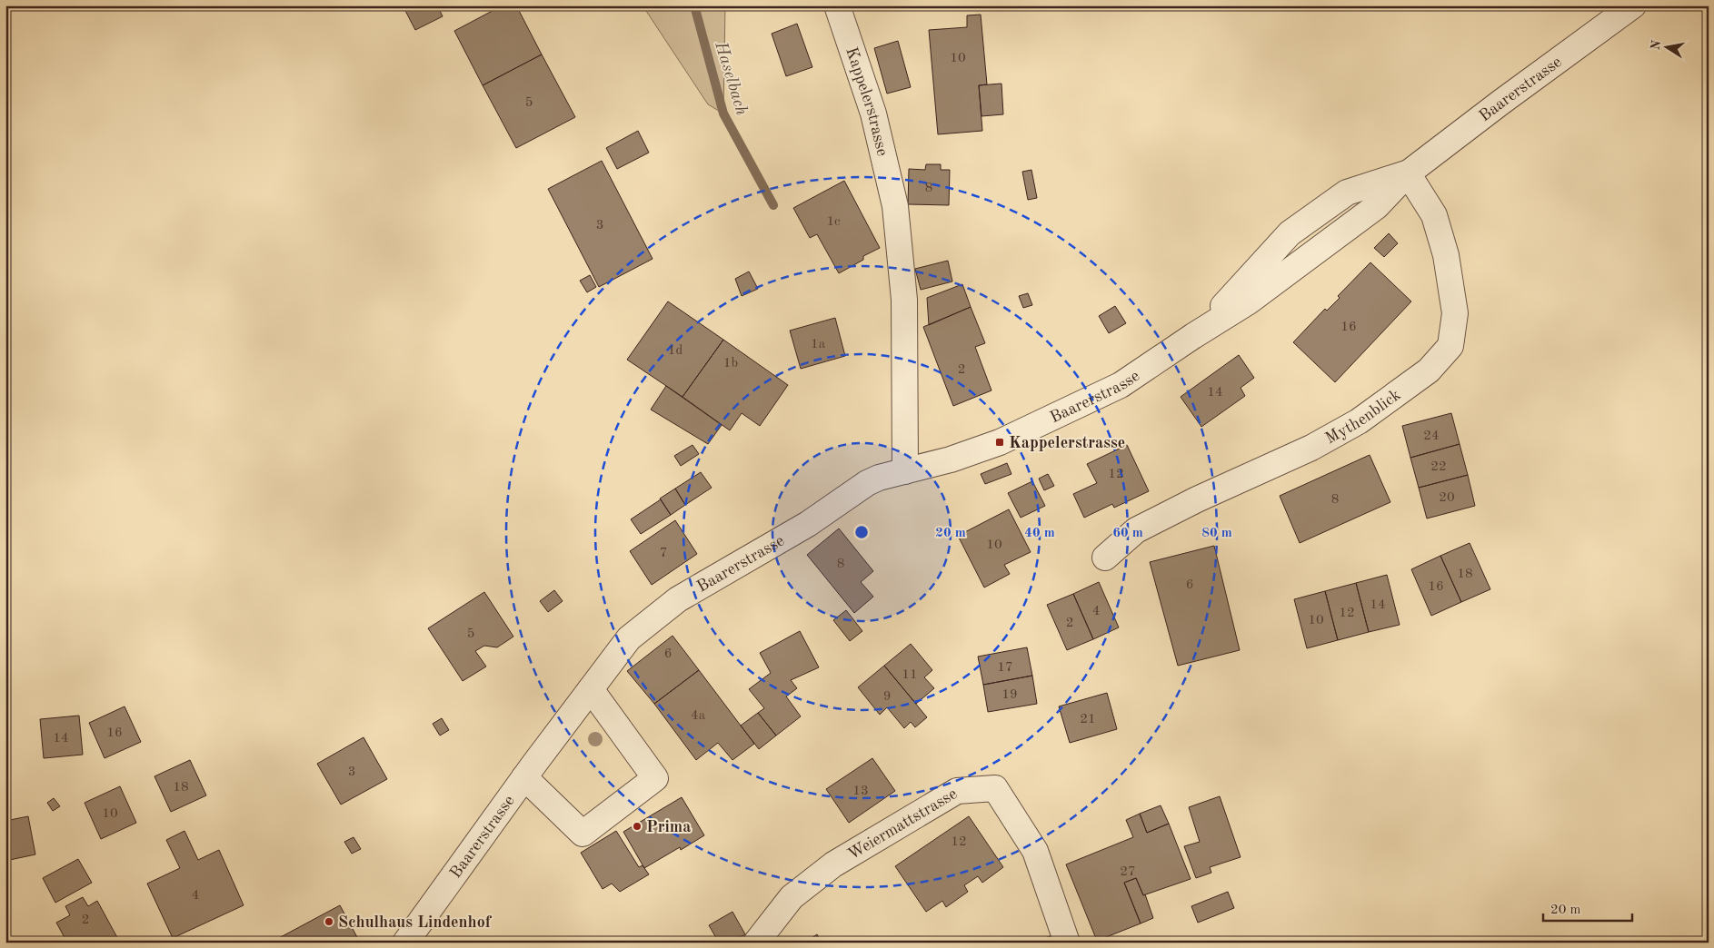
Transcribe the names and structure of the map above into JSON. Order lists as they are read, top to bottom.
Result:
{
  "streets": {
    "street": [
      "Baarerstrasse",
      "Kappelerstrasse",
      "Mythenblick",
      "Weiermattstrasse"
    ]
  },
  "crossings": [
    ["Baarerstrasse", "Kappelerstrasse"],
    ["Baarerstrasse", "Mythenblick"]
  ],
  "water": ["Haselbach"],
  "places": {
    "transit": ["Kappelerstrasse"],
    "other": ["Prima", "Schulhaus Lindenhof"]
  },
  "house_numbers": [
    "10",
    "5",
    "8",
    "1c",
    "3",
    "16",
    "1a",
    "1d",
    "1b",
    "2",
    "14",
    "24",
    "22",
    "12",
    "20",
    "8",
    "10",
    "7",
    "8",
    "18",
    "6",
    "16",
    "14",
    "4",
    "12",
    "10",
    "2",
    "5",
    "6",
    "17",
    "11",
    "19",
    "9",
    "4a",
    "21",
    "16",
    "14",
    "3",
    "18",
    "13",
    "10",
    "12",
    "27",
    "4",
    "2"
  ],
  "scale_bar": "20 m",
  "north": "left",
  "rings": [
    "20 m",
    "40 m",
    "60 m",
    "80 m"
  ]
}
